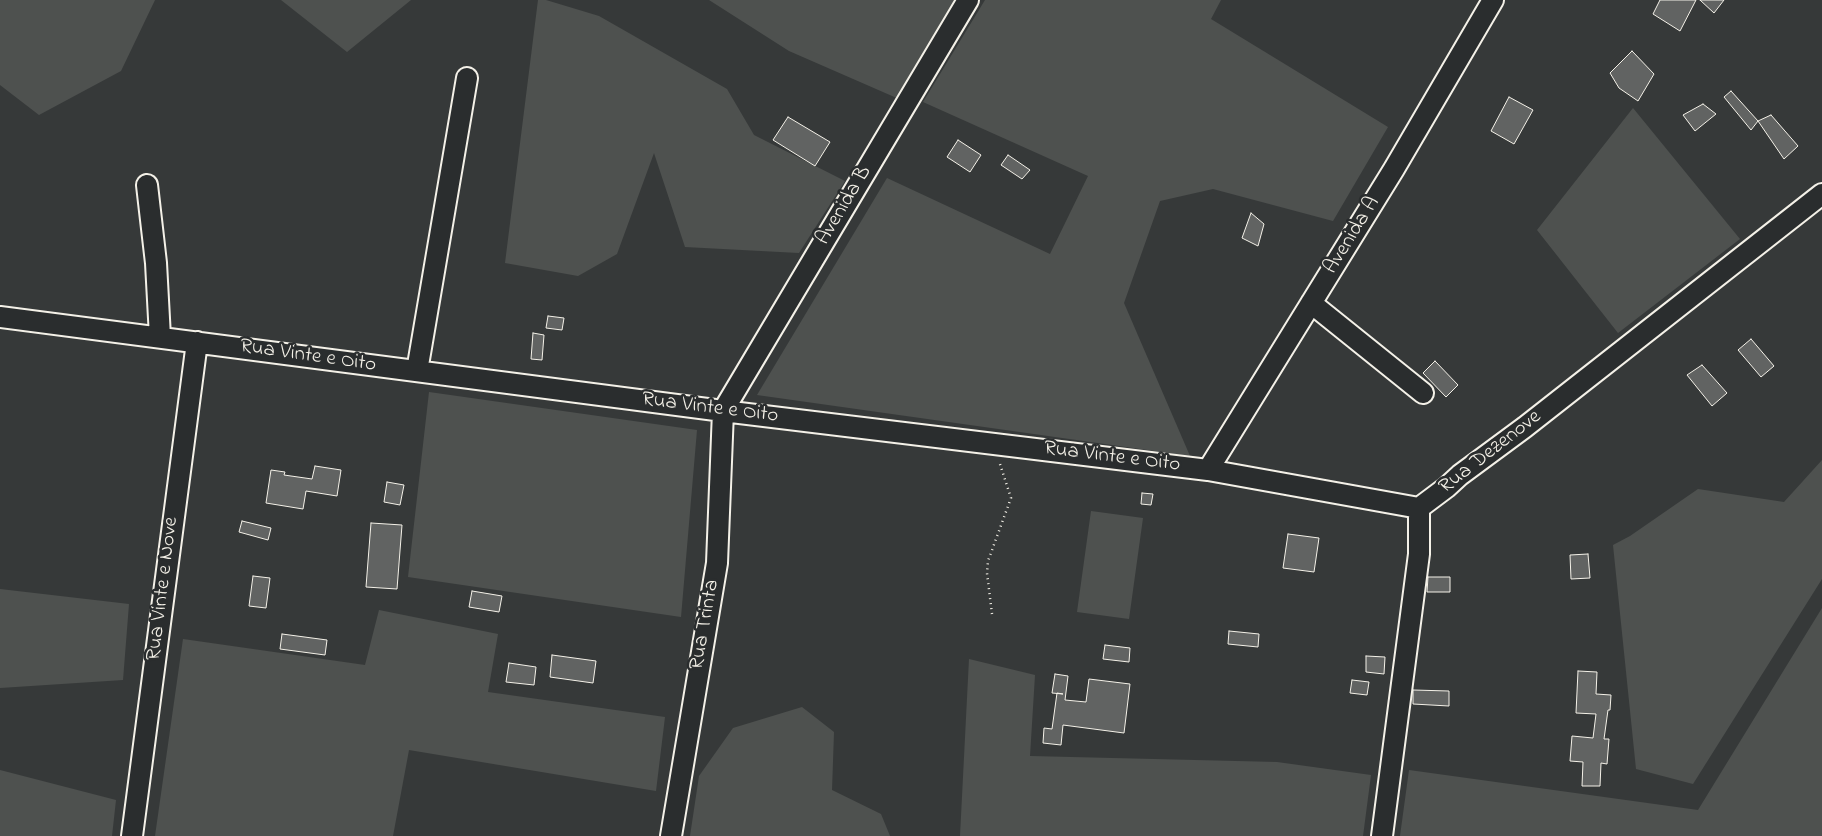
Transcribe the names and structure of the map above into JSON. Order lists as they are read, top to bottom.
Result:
{
  "streets": {
    "street": [
      "Avenida B",
      "Avenida A",
      "Rua Vinte e Oito",
      "Rua Dezenove",
      "Rua Vinte e Nove",
      "Rua Trinta"
    ]
  },
  "crossings": [
    ["Avenida B", "Rua Vinte e Oito"],
    ["Avenida B", "Rua Trinta"],
    ["Avenida A", "Rua Vinte e Oito"],
    ["Rua Vinte e Oito", "Rua Dezenove"],
    ["Rua Vinte e Oito", "Rua Vinte e Nove"],
    ["Rua Vinte e Oito", "Rua Trinta"]
  ]
}
